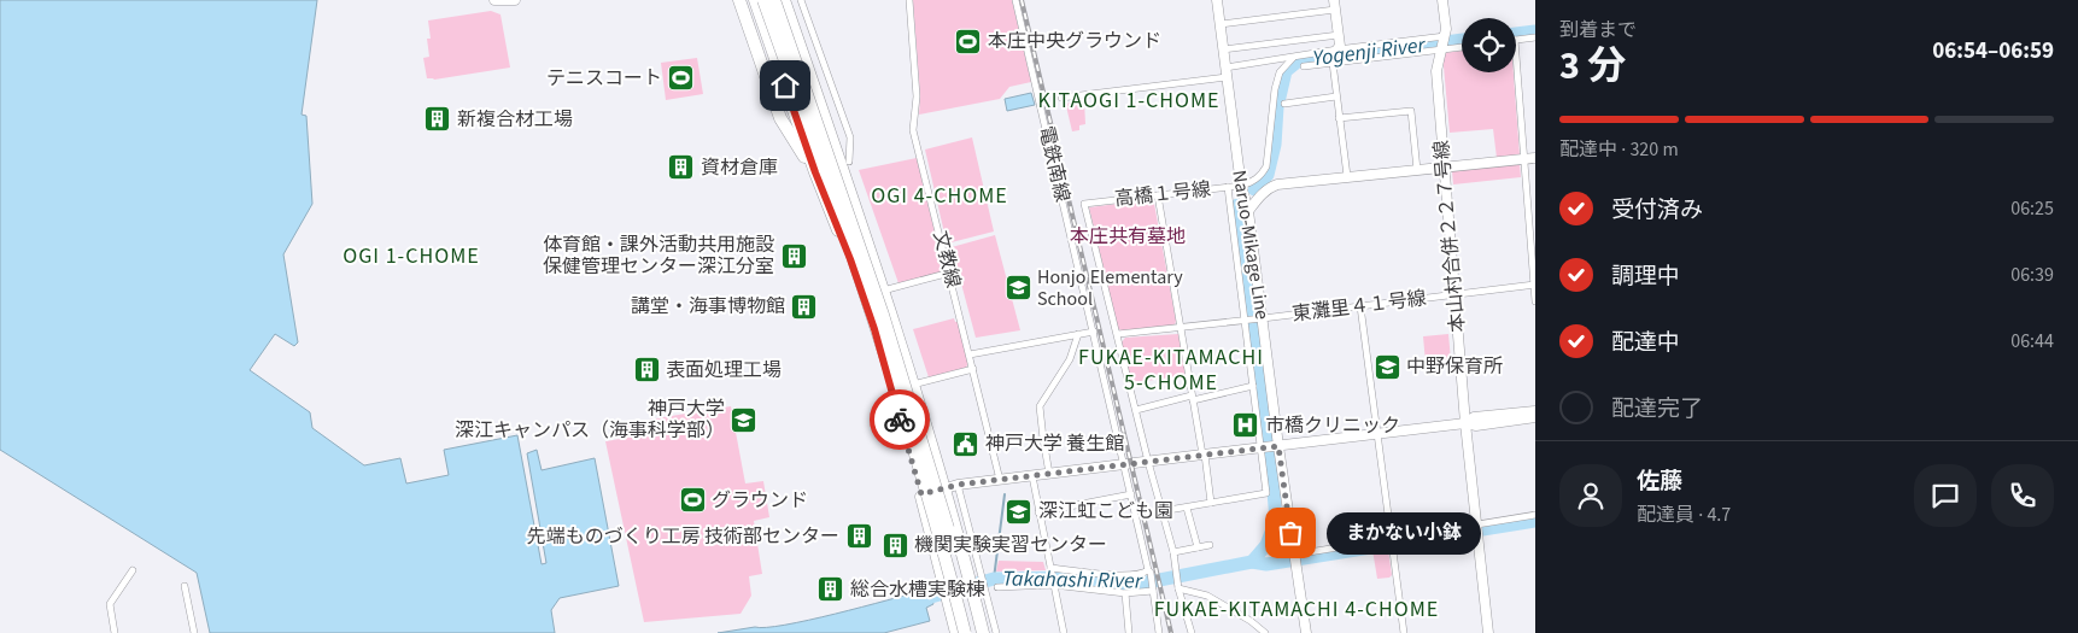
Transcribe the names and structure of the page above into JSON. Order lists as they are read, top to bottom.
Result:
{
  "streets": {
    "street": [
      "電鉄南線",
      "高橋１号線",
      "本山村合併２２７号線",
      "Naruo-Mikage Line",
      "文教線",
      "東灘里４１号線"
    ]
  },
  "crossings": [
    ["高橋１号線", "Naruo-Mikage Line"],
    ["高橋１号線", "東灘里４１号線"],
    ["本山村合併２２７号線", "東灘里４１号線"],
    ["Naruo-Mikage Line", "東灘里４１号線"]
  ],
  "districts": [
    "KITAOGI 1-CHOME",
    "OGI 4-CHOME",
    "OGI 1-CHOME",
    "FUKAE-KITAMACHI 5-CHOME",
    "FUKAE-KITAMACHI 4-CHOME"
  ],
  "water": ["Yogenji River", "Takahashi River"],
  "parks": ["本庄共有墓地"],
  "places": {
    "sports": ["本庄中央グラウンド", "テニスコート", "グラウンド"],
    "building": [
      "新複合材工場",
      "資材倉庫",
      "体育館・課外活動共用施設 保健管理センター深江分室",
      "講堂・海事博物館",
      "表面処理工場",
      "先端ものづくり工房 技術部センター",
      "機関実験実習センター",
      "総合水槽実験棟"
    ],
    "school or university": [
      "Honjo Elementary School",
      "中野保育所",
      "神戸大学 深江キャンパス（海事科学部）",
      "深江虹こども園"
    ],
    "hospital": ["市橋クリニック"],
    "public building": ["神戸大学 養生館"],
    "other": ["まかない小鉢"]
  },
  "page": {
    "heading": ["3 分", "到着まで", "06:54–06:59"],
    "panel": ["佐藤", "配達員 · 4.7"],
    "bar": "配達中 · 320 m",
    "list": [
      ["受付済み", "06:25"],
      ["調理中", "06:39"],
      ["配達中", "06:44"],
      "配達完了"
    ],
    "bubble": "まかない小鉢"
  }
}
